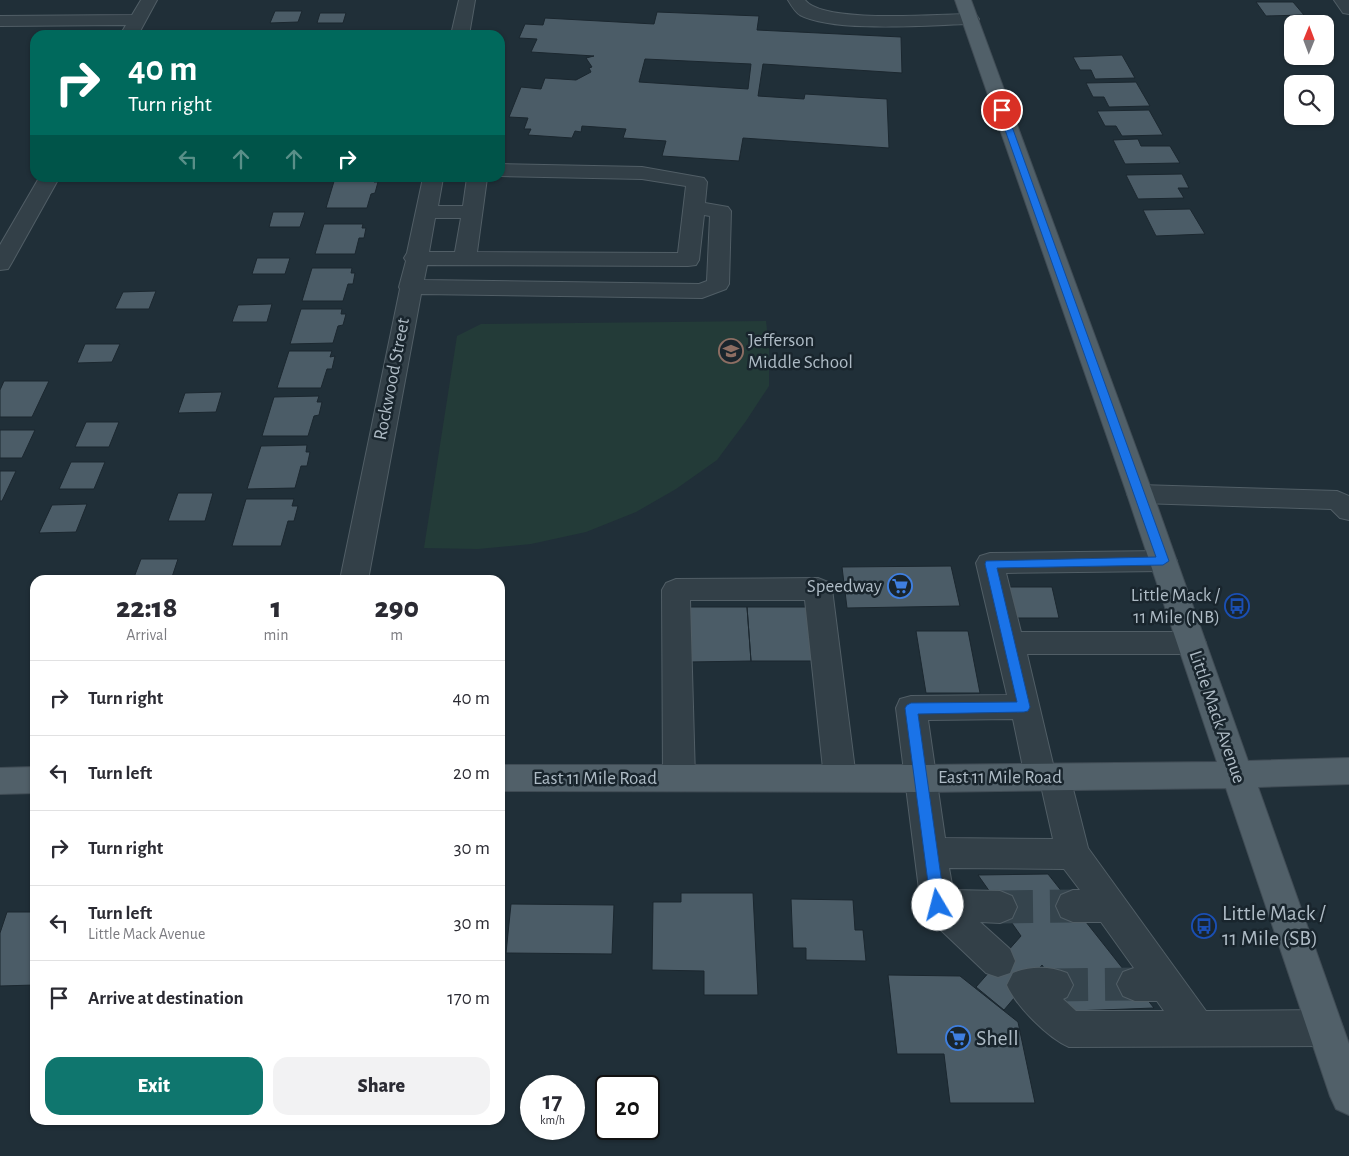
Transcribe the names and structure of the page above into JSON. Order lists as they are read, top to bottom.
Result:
{
  "streets": {
    "main road": ["Little Mack Avenue", "East 11 Mile Road"],
    "street": ["Rockwood Street"]
  },
  "crossings": [
    ["Little Mack Avenue", "East 11 Mile Road"]
  ],
  "places": {
    "school or university": ["Jefferson Middle School"],
    "supermarket": ["Speedway", "Shell"],
    "bus stop": ["Little Mack / 11 Mile (NB)", "Little Mack / 11 Mile (SB)"]
  },
  "north": "top",
  "page": {
    "turn": ["40 m", "Turn right"],
    "eta": [
      "22:18",
      "Arrival",
      "1",
      "min",
      "290",
      "m"
    ],
    "list": [
      {
        "name": "Turn right",
        "value": "40 m"
      },
      {
        "name": "Turn left",
        "value": "20 m"
      },
      {
        "name": "Turn right",
        "value": "30 m"
      },
      {
        "name": "Turn left",
        "note": "Little Mack Avenue",
        "value": "30 m"
      },
      {
        "name": "Arrive at destination",
        "value": "170 m"
      }
    ],
    "buttons": ["Exit", "Share"],
    "speed": "17 km/h",
    "limit": "20"
  }
}
